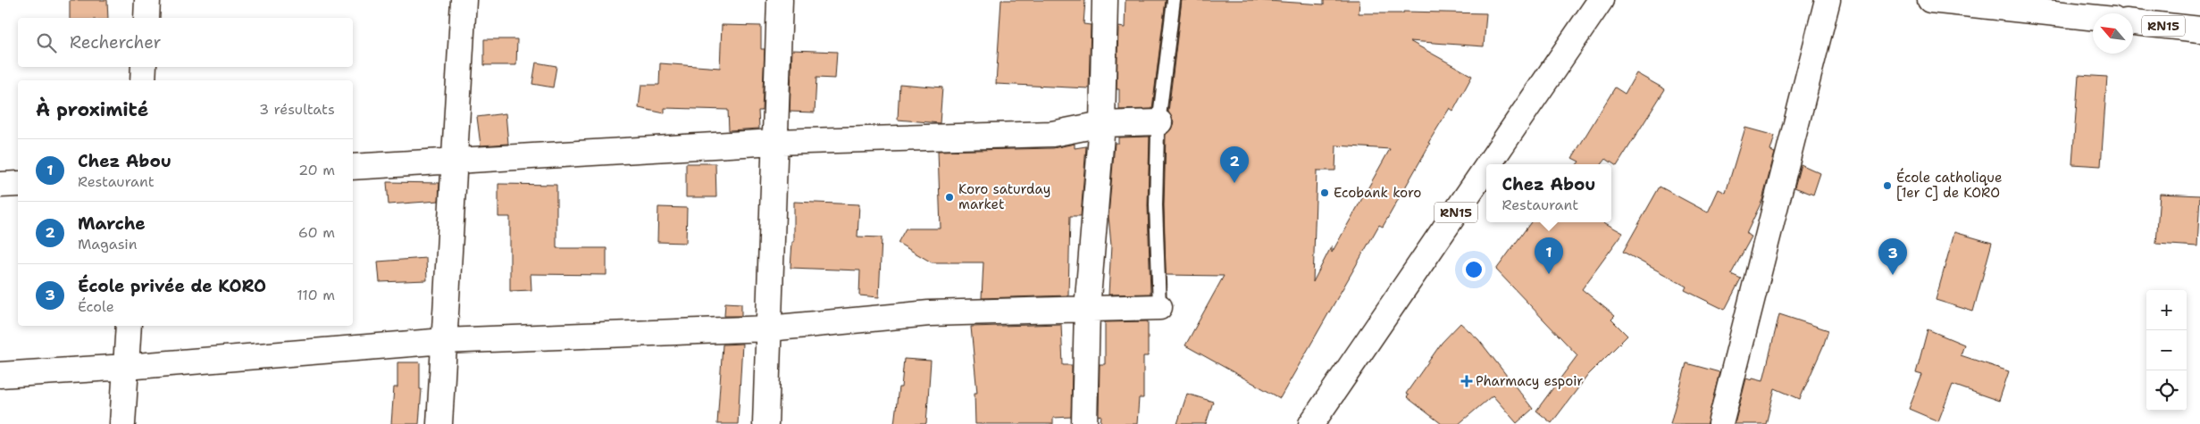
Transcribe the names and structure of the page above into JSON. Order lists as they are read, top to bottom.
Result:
{
  "streets": {
    "street": ["RN15"]
  },
  "places": {
    "other": ["École catholique [1er C] de KORO", "Ecobank koro", "Koro saturday market"],
    "health": ["Pharmacy espoir"]
  },
  "north": "top left",
  "page": {
    "search": "Rechercher",
    "heading": ["À proximité", "3 résultats"],
    "list": [
      {
        "mark": "1",
        "name": "Chez Abou",
        "note": "Restaurant",
        "value": "20 m"
      },
      {
        "mark": "2",
        "name": "Marche",
        "note": "Magasin",
        "value": "60 m"
      },
      {
        "mark": "3",
        "name": "École privée de KORO",
        "note": "École",
        "value": "110 m"
      }
    ],
    "pins": ["2", "1", "3"],
    "popup": ["Chez Abou", "Restaurant"],
    "map_buttons": ["+", "−"]
  }
}
